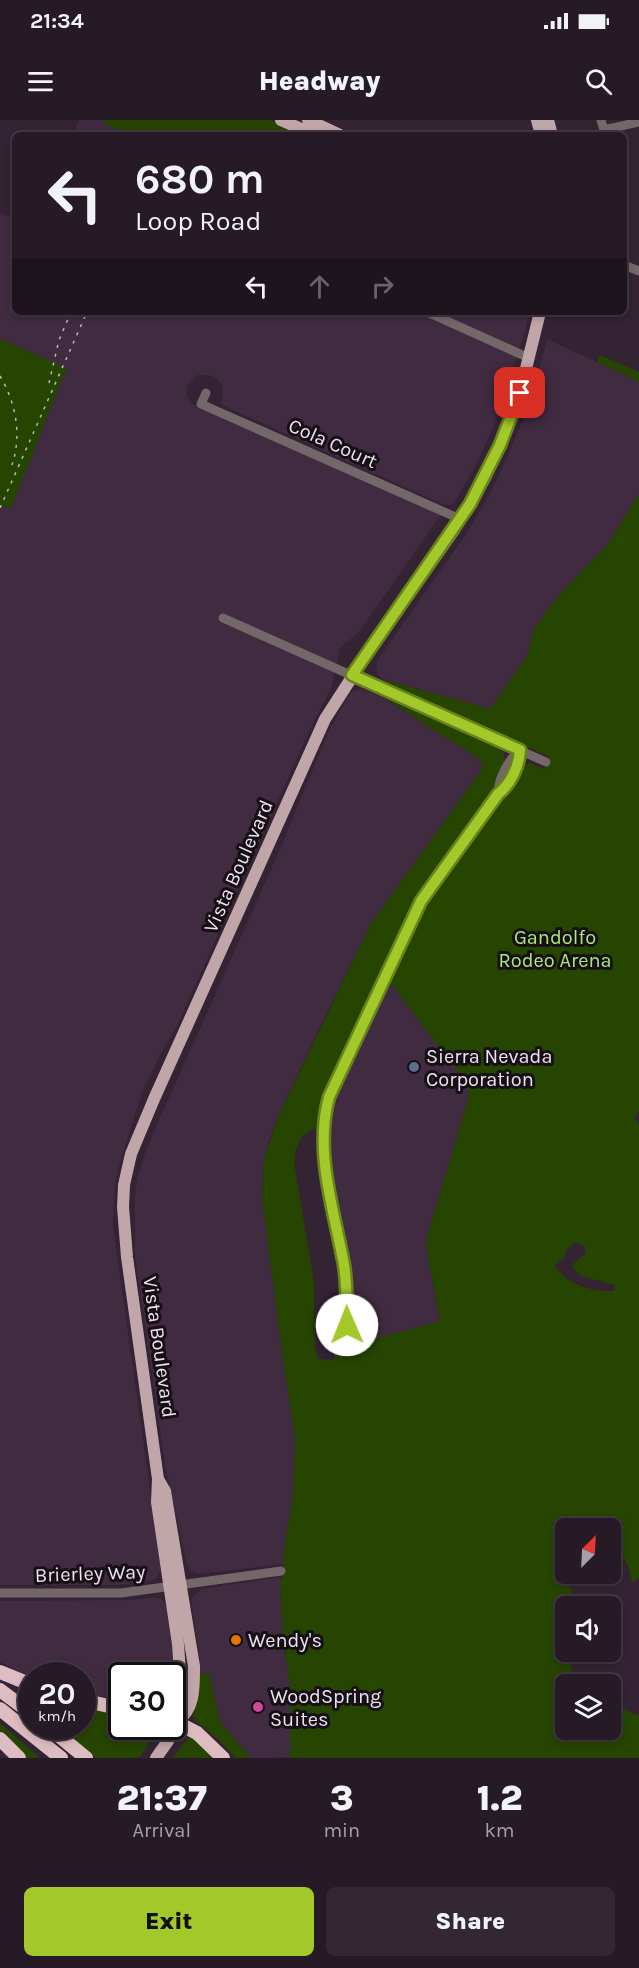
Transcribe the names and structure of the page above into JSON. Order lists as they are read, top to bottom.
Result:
{
  "streets": {
    "main road": ["Vista Boulevard"],
    "street": ["Cola Court", "Brierley Way"]
  },
  "crossings": [
    ["Cola Court", "Vista Boulevard"],
    ["Vista Boulevard", "Brierley Way"]
  ],
  "parks": ["Gandolfo Rodeo Arena"],
  "places": ["Sierra Nevada Corporation", "Wendy's", "WoodSpring Suites"],
  "north": "top right",
  "page": {
    "status": "21:34",
    "header": "Headway",
    "turn": ["680 m", "Loop Road"],
    "speed": "20 km/h",
    "limit": "30",
    "eta": [
      "21:37",
      "Arrival",
      "3",
      "min",
      "1.2",
      "km"
    ],
    "buttons": ["Exit", "Share"]
  }
}
